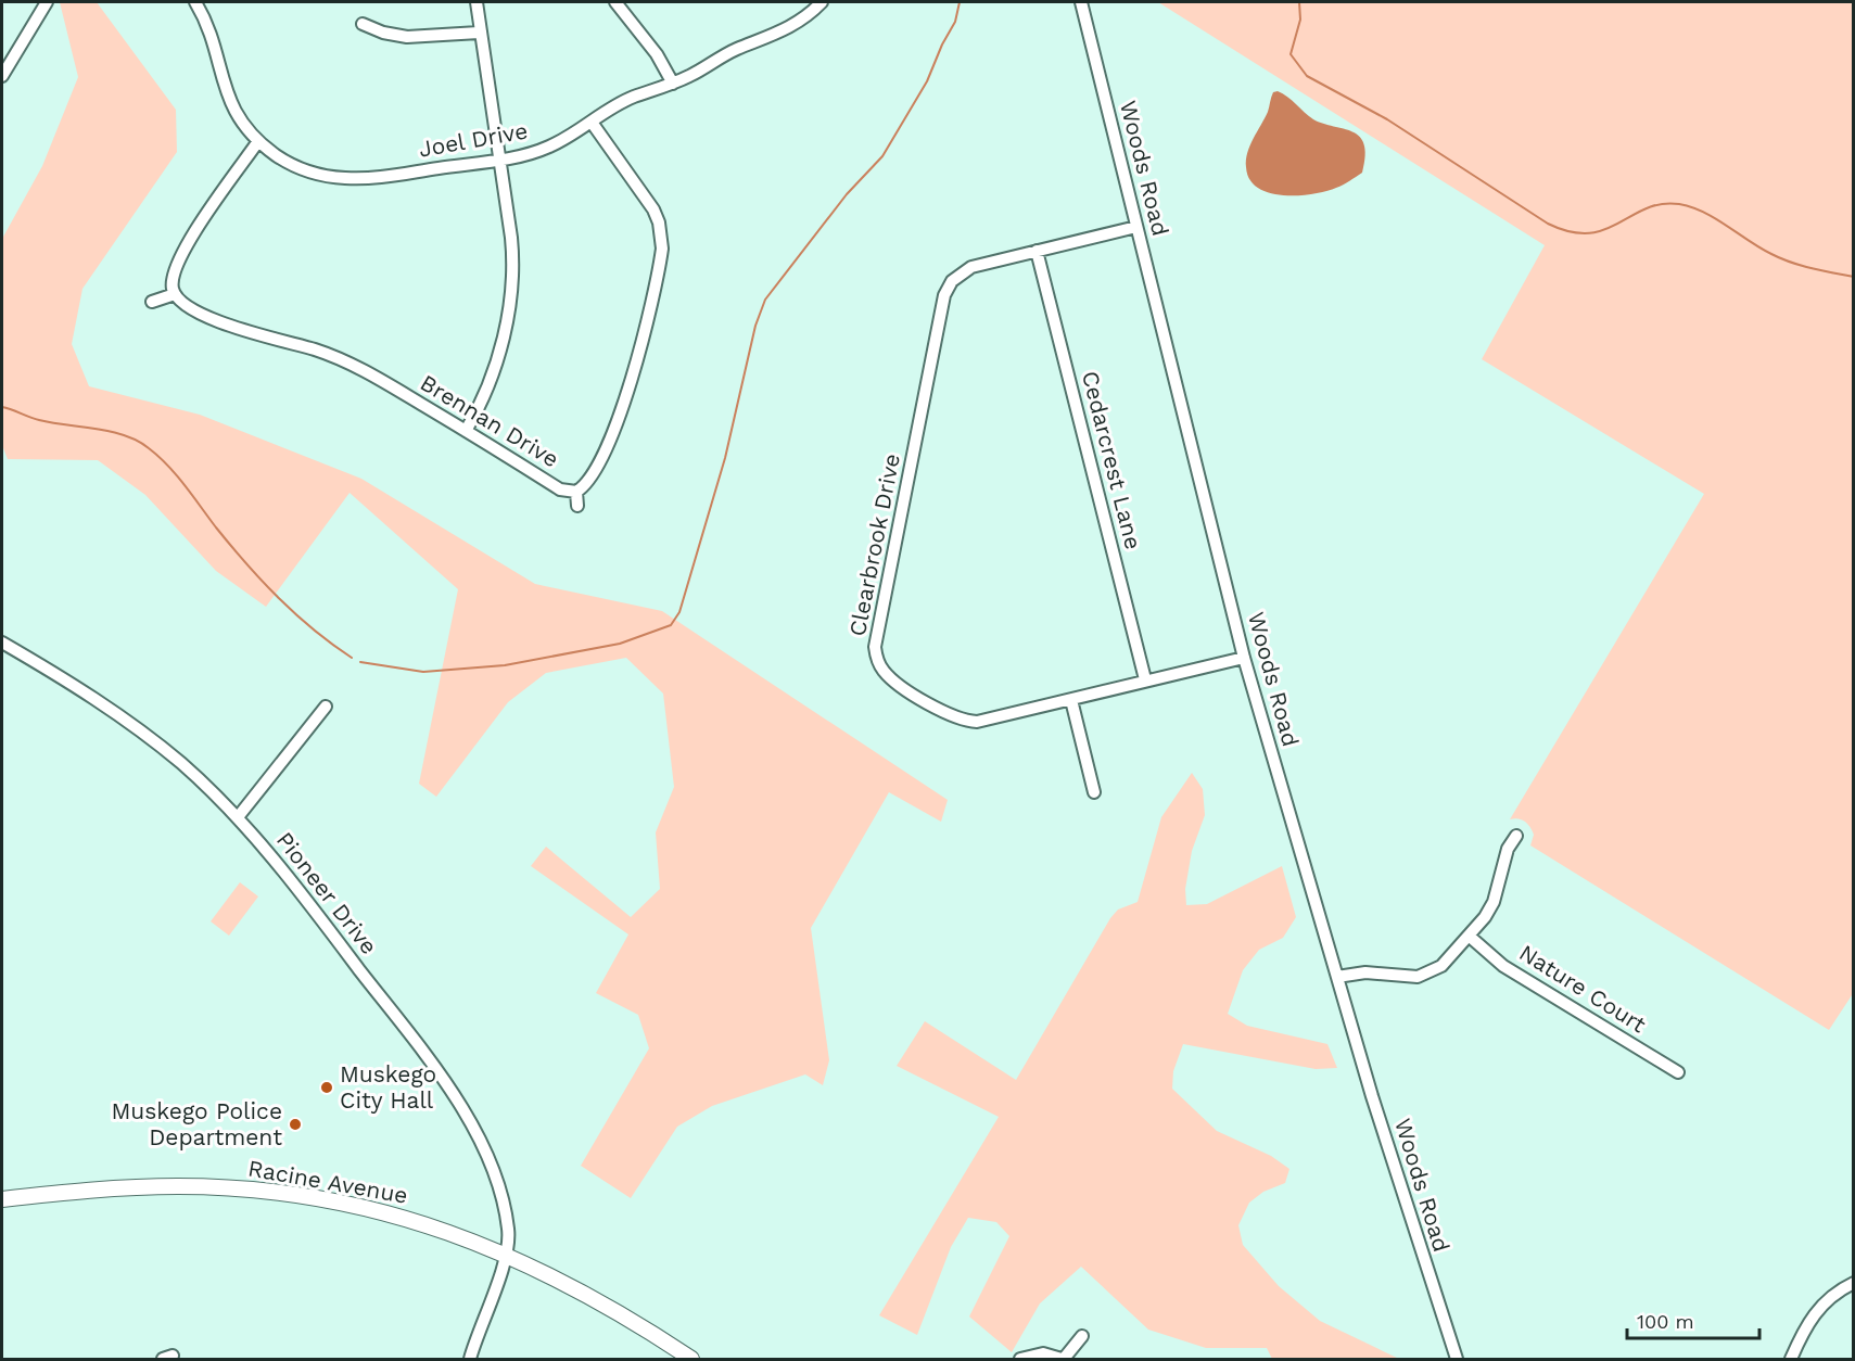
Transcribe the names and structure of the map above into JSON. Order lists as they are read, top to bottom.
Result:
{
  "streets": {
    "main road": ["Racine Avenue"],
    "street": [
      "Joel Drive",
      "Woods Road",
      "Brennan Drive",
      "Cedarcrest Lane",
      "Clearbrook Drive",
      "Pioneer Drive",
      "Nature Court"
    ]
  },
  "crossings": [
    ["Joel Drive", "Brennan Drive"],
    ["Woods Road", "Clearbrook Drive"],
    ["Cedarcrest Lane", "Clearbrook Drive"],
    ["Pioneer Drive", "Racine Avenue"]
  ],
  "places": ["Muskego City Hall", "Muskego Police Department"],
  "scale_bar": "100 m"
}
